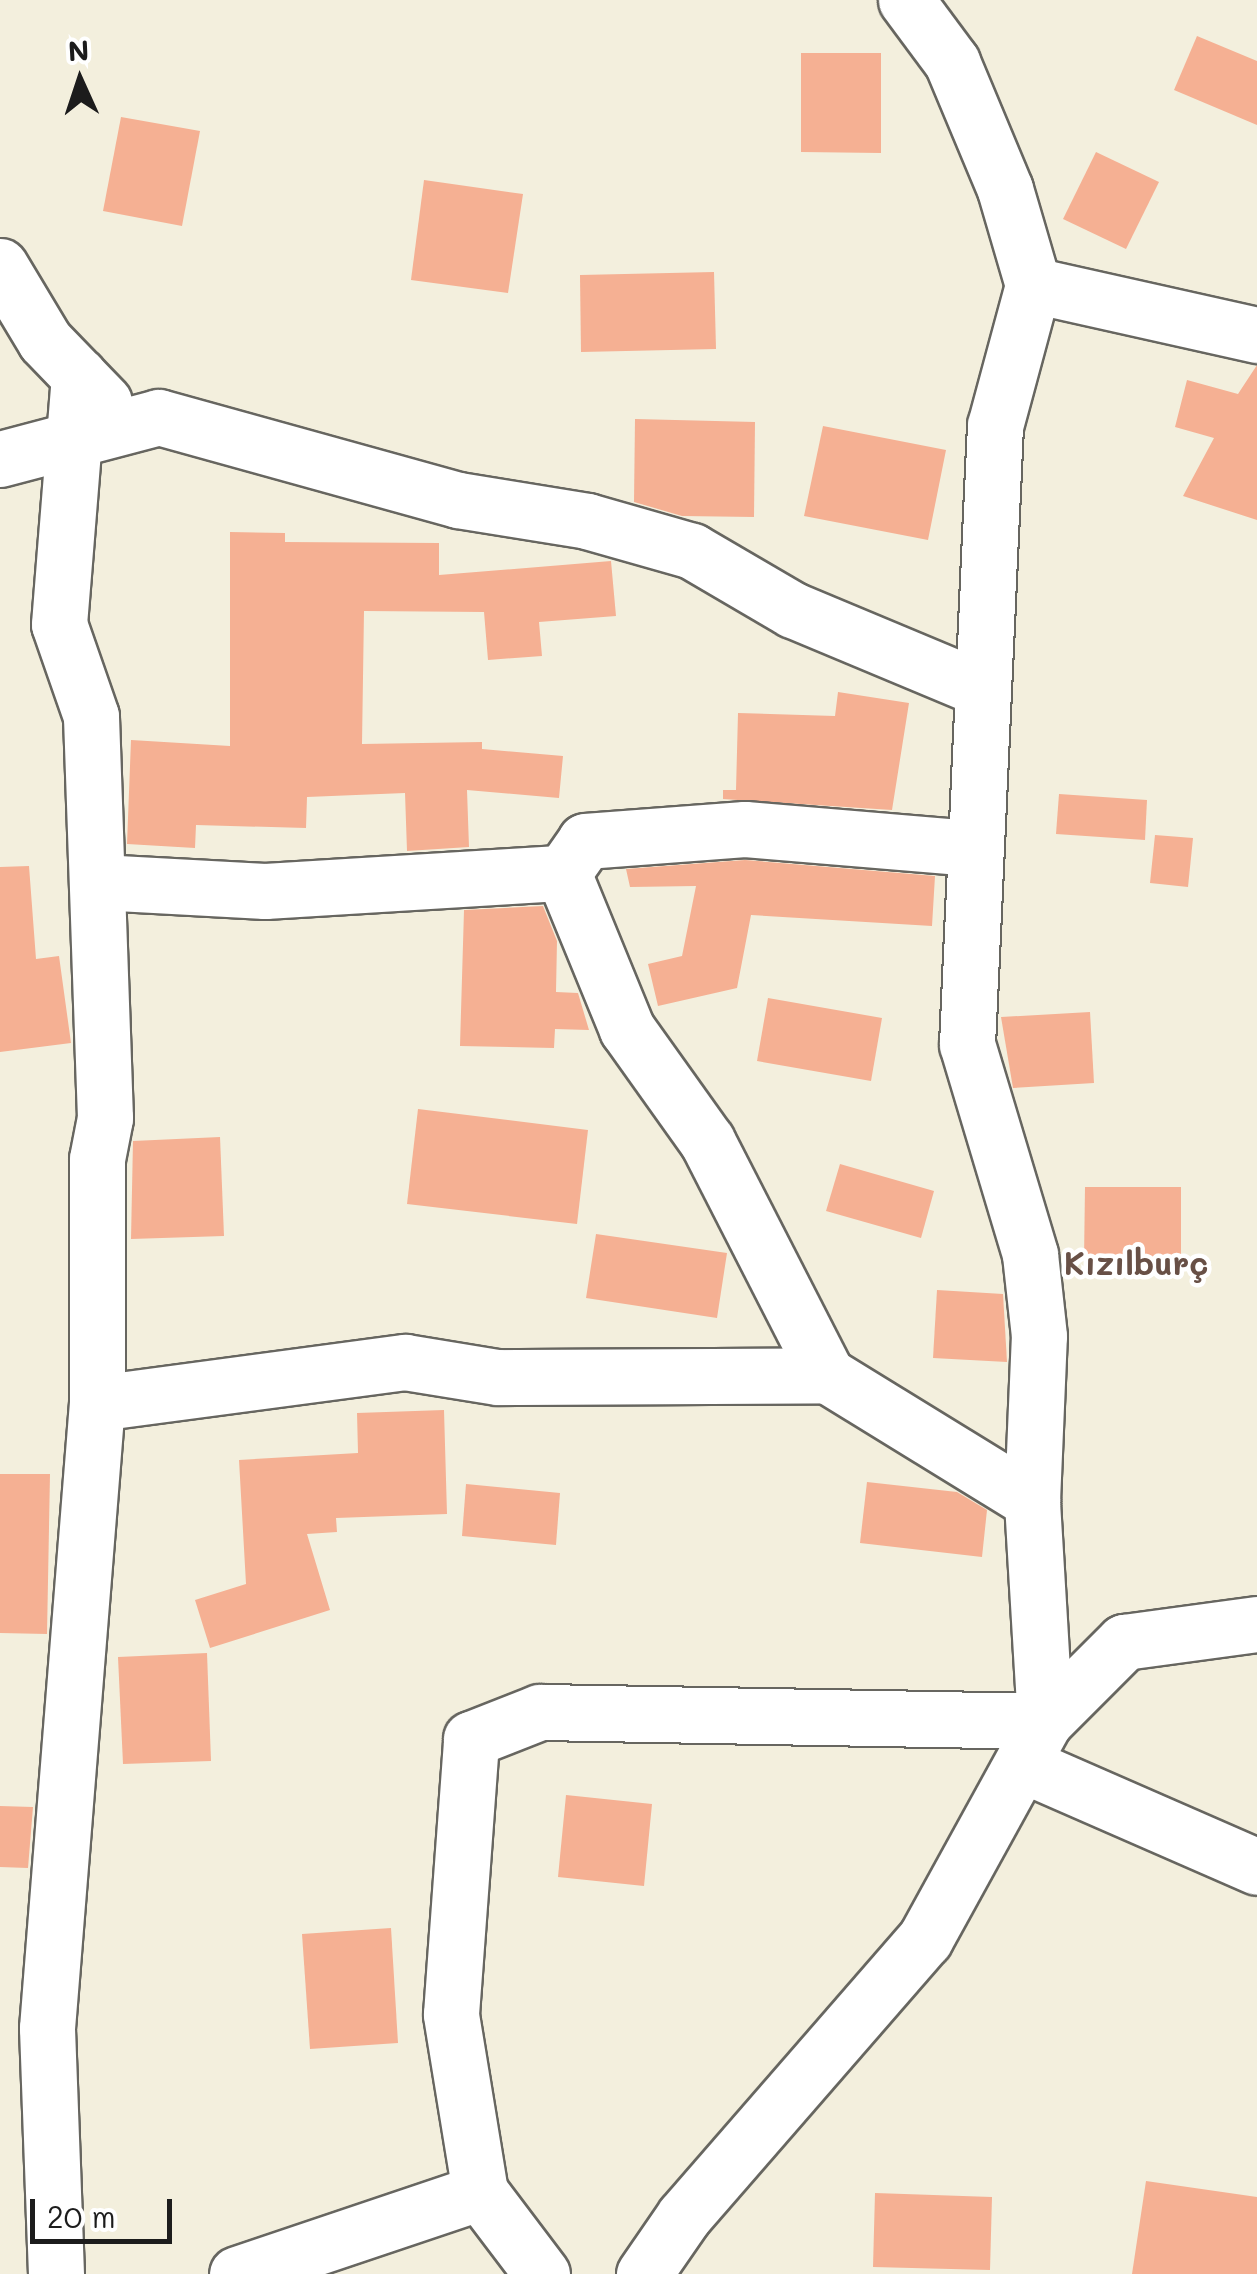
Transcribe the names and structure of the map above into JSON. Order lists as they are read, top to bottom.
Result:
{
  "districts": ["Kızılburç"],
  "scale_bar": "20 m",
  "north": "top"
}
